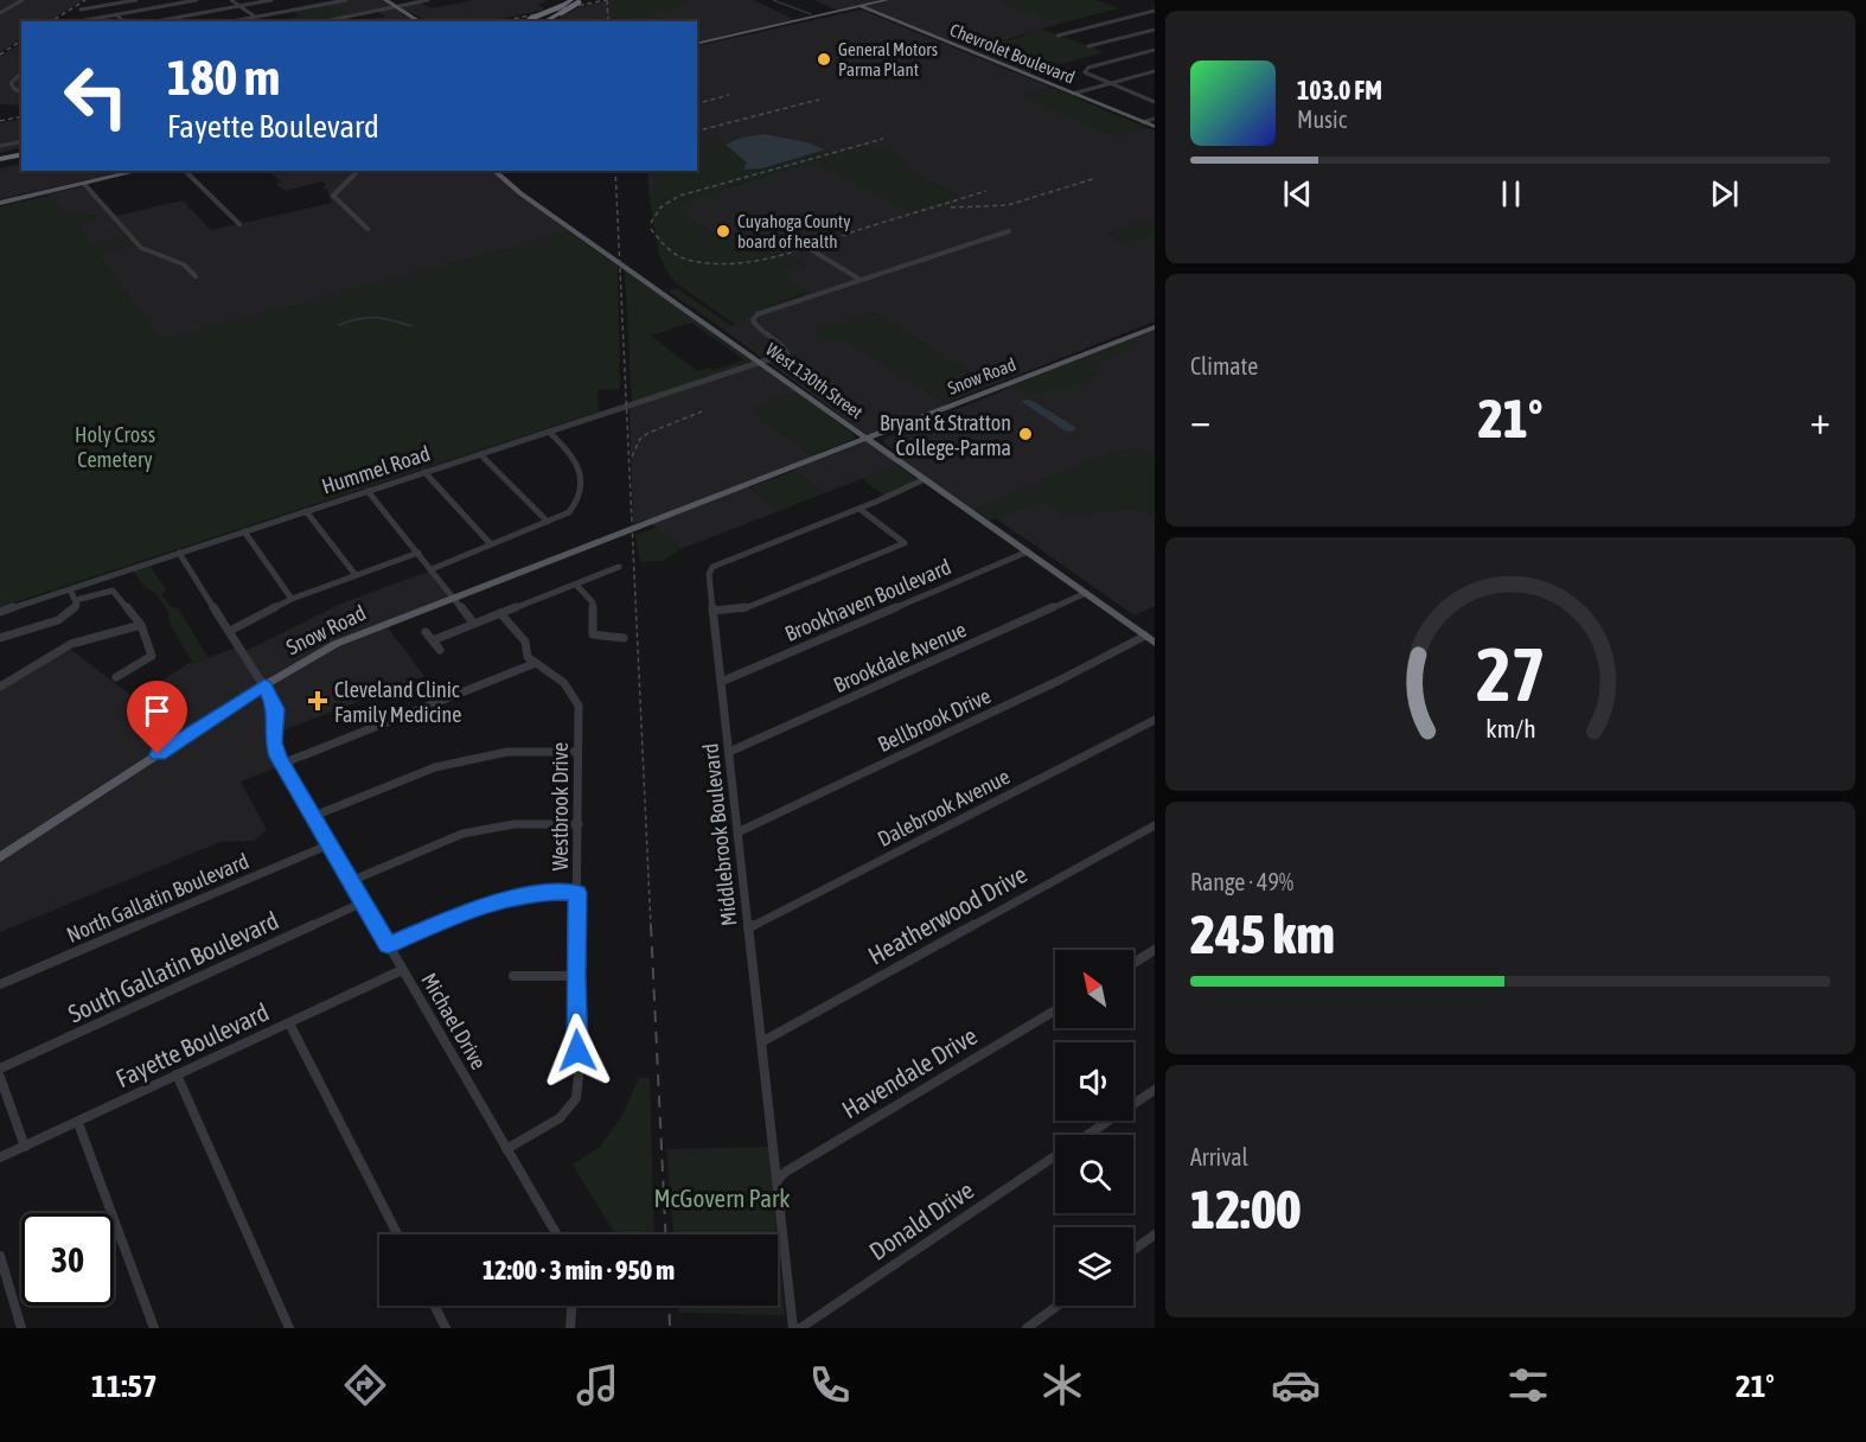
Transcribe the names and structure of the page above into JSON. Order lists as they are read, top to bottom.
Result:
{
  "streets": {
    "main road": ["Chevrolet Boulevard", "Snow Road", "West 130th Street"],
    "street": [
      "Hummel Road",
      "Brookhaven Boulevard",
      "Brookdale Avenue",
      "Bellbrook Drive",
      "Westbrook Drive",
      "Dalebrook Avenue",
      "Middlebrook Boulevard",
      "North Gallatin Boulevard",
      "Heatherwood Drive",
      "South Gallatin Boulevard",
      "Michael Drive",
      "Fayette Boulevard",
      "Havendale Drive",
      "Donald Drive"
    ]
  },
  "crossings": [
    ["Snow Road", "West 130th Street"],
    ["Snow Road", "Michael Drive"],
    ["West 130th Street", "Hummel Road"],
    ["West 130th Street", "Brookhaven Boulevard"],
    ["West 130th Street", "Brookdale Avenue"],
    ["West 130th Street", "Bellbrook Drive"],
    ["West 130th Street", "Middlebrook Boulevard"],
    ["Hummel Road", "Michael Drive"],
    ["Brookhaven Boulevard", "Middlebrook Boulevard"],
    ["Brookdale Avenue", "Middlebrook Boulevard"],
    ["Bellbrook Drive", "Middlebrook Boulevard"],
    ["Westbrook Drive", "Michael Drive"],
    ["Dalebrook Avenue", "Middlebrook Boulevard"],
    ["Middlebrook Boulevard", "Heatherwood Drive"],
    ["Middlebrook Boulevard", "Havendale Drive"],
    ["North Gallatin Boulevard", "Michael Drive"],
    ["South Gallatin Boulevard", "Michael Drive"],
    ["Michael Drive", "Fayette Boulevard"]
  ],
  "parks": ["Holy Cross Cemetery", "McGovern Park"],
  "places": {
    "other": ["General Motors Parma Plant", "Cuyahoga County board of health", "Bryant & Stratton College-Parma"],
    "health": ["Cleveland Clinic Family Medicine"]
  },
  "north": "top left",
  "page": {
    "turn": ["180 m", "Fayette Boulevard"],
    "song": ["103.0 FM", "Music"],
    "tile": [
      "Climate",
      ["Range · 49%", "245 km"],
      ["Arrival", "12:00"]
    ],
    "heat": ["−", "21°", "+"],
    "limit": "30",
    "trip": "12:00 · 3 min · 950 m",
    "tabs": ["11:57", "21°"],
    "gauge": ["27", "km/h"]
  }
}
